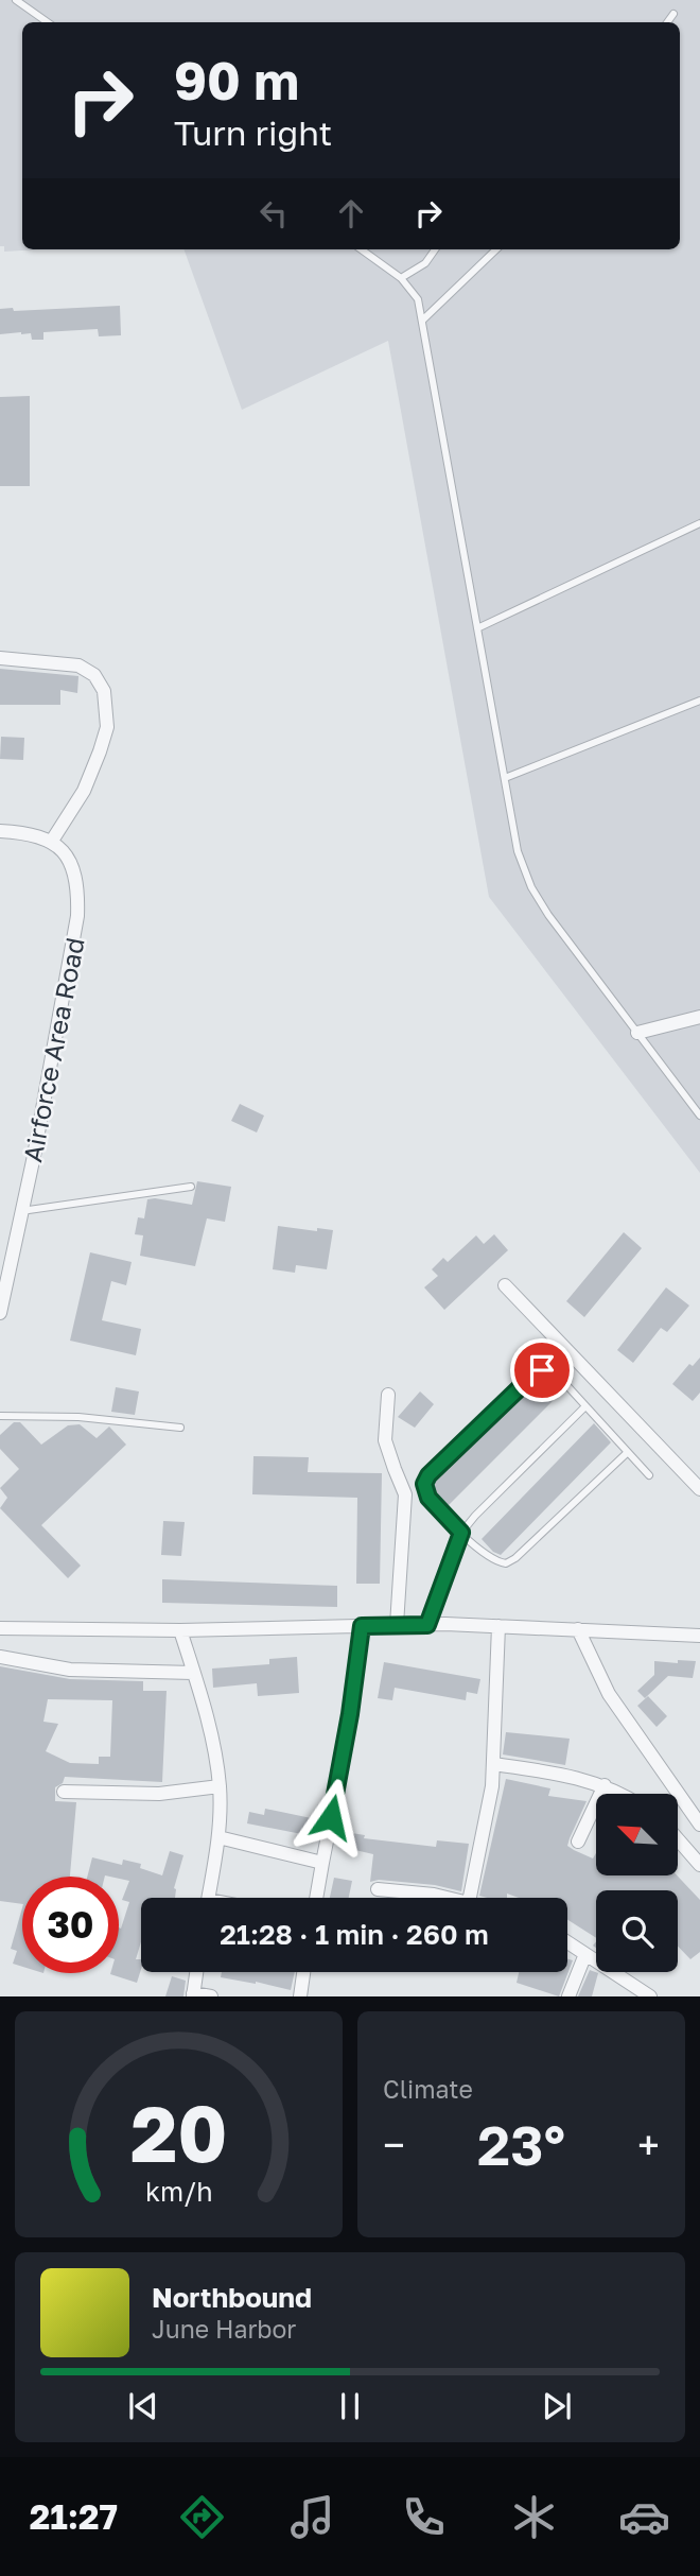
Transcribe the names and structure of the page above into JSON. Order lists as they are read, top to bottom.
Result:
{
  "streets": {
    "street": ["Airforce Area Road"]
  },
  "north": "top left",
  "page": {
    "turn": ["90 m", "Turn right"],
    "limit": "30",
    "trip": "21:28 · 1 min · 260 m",
    "tile": "Climate",
    "heat": ["−", "23°", "+"],
    "song": ["Northbound", "June Harbor"],
    "tabs": "21:27",
    "gauge": ["20", "km/h"]
  }
}
